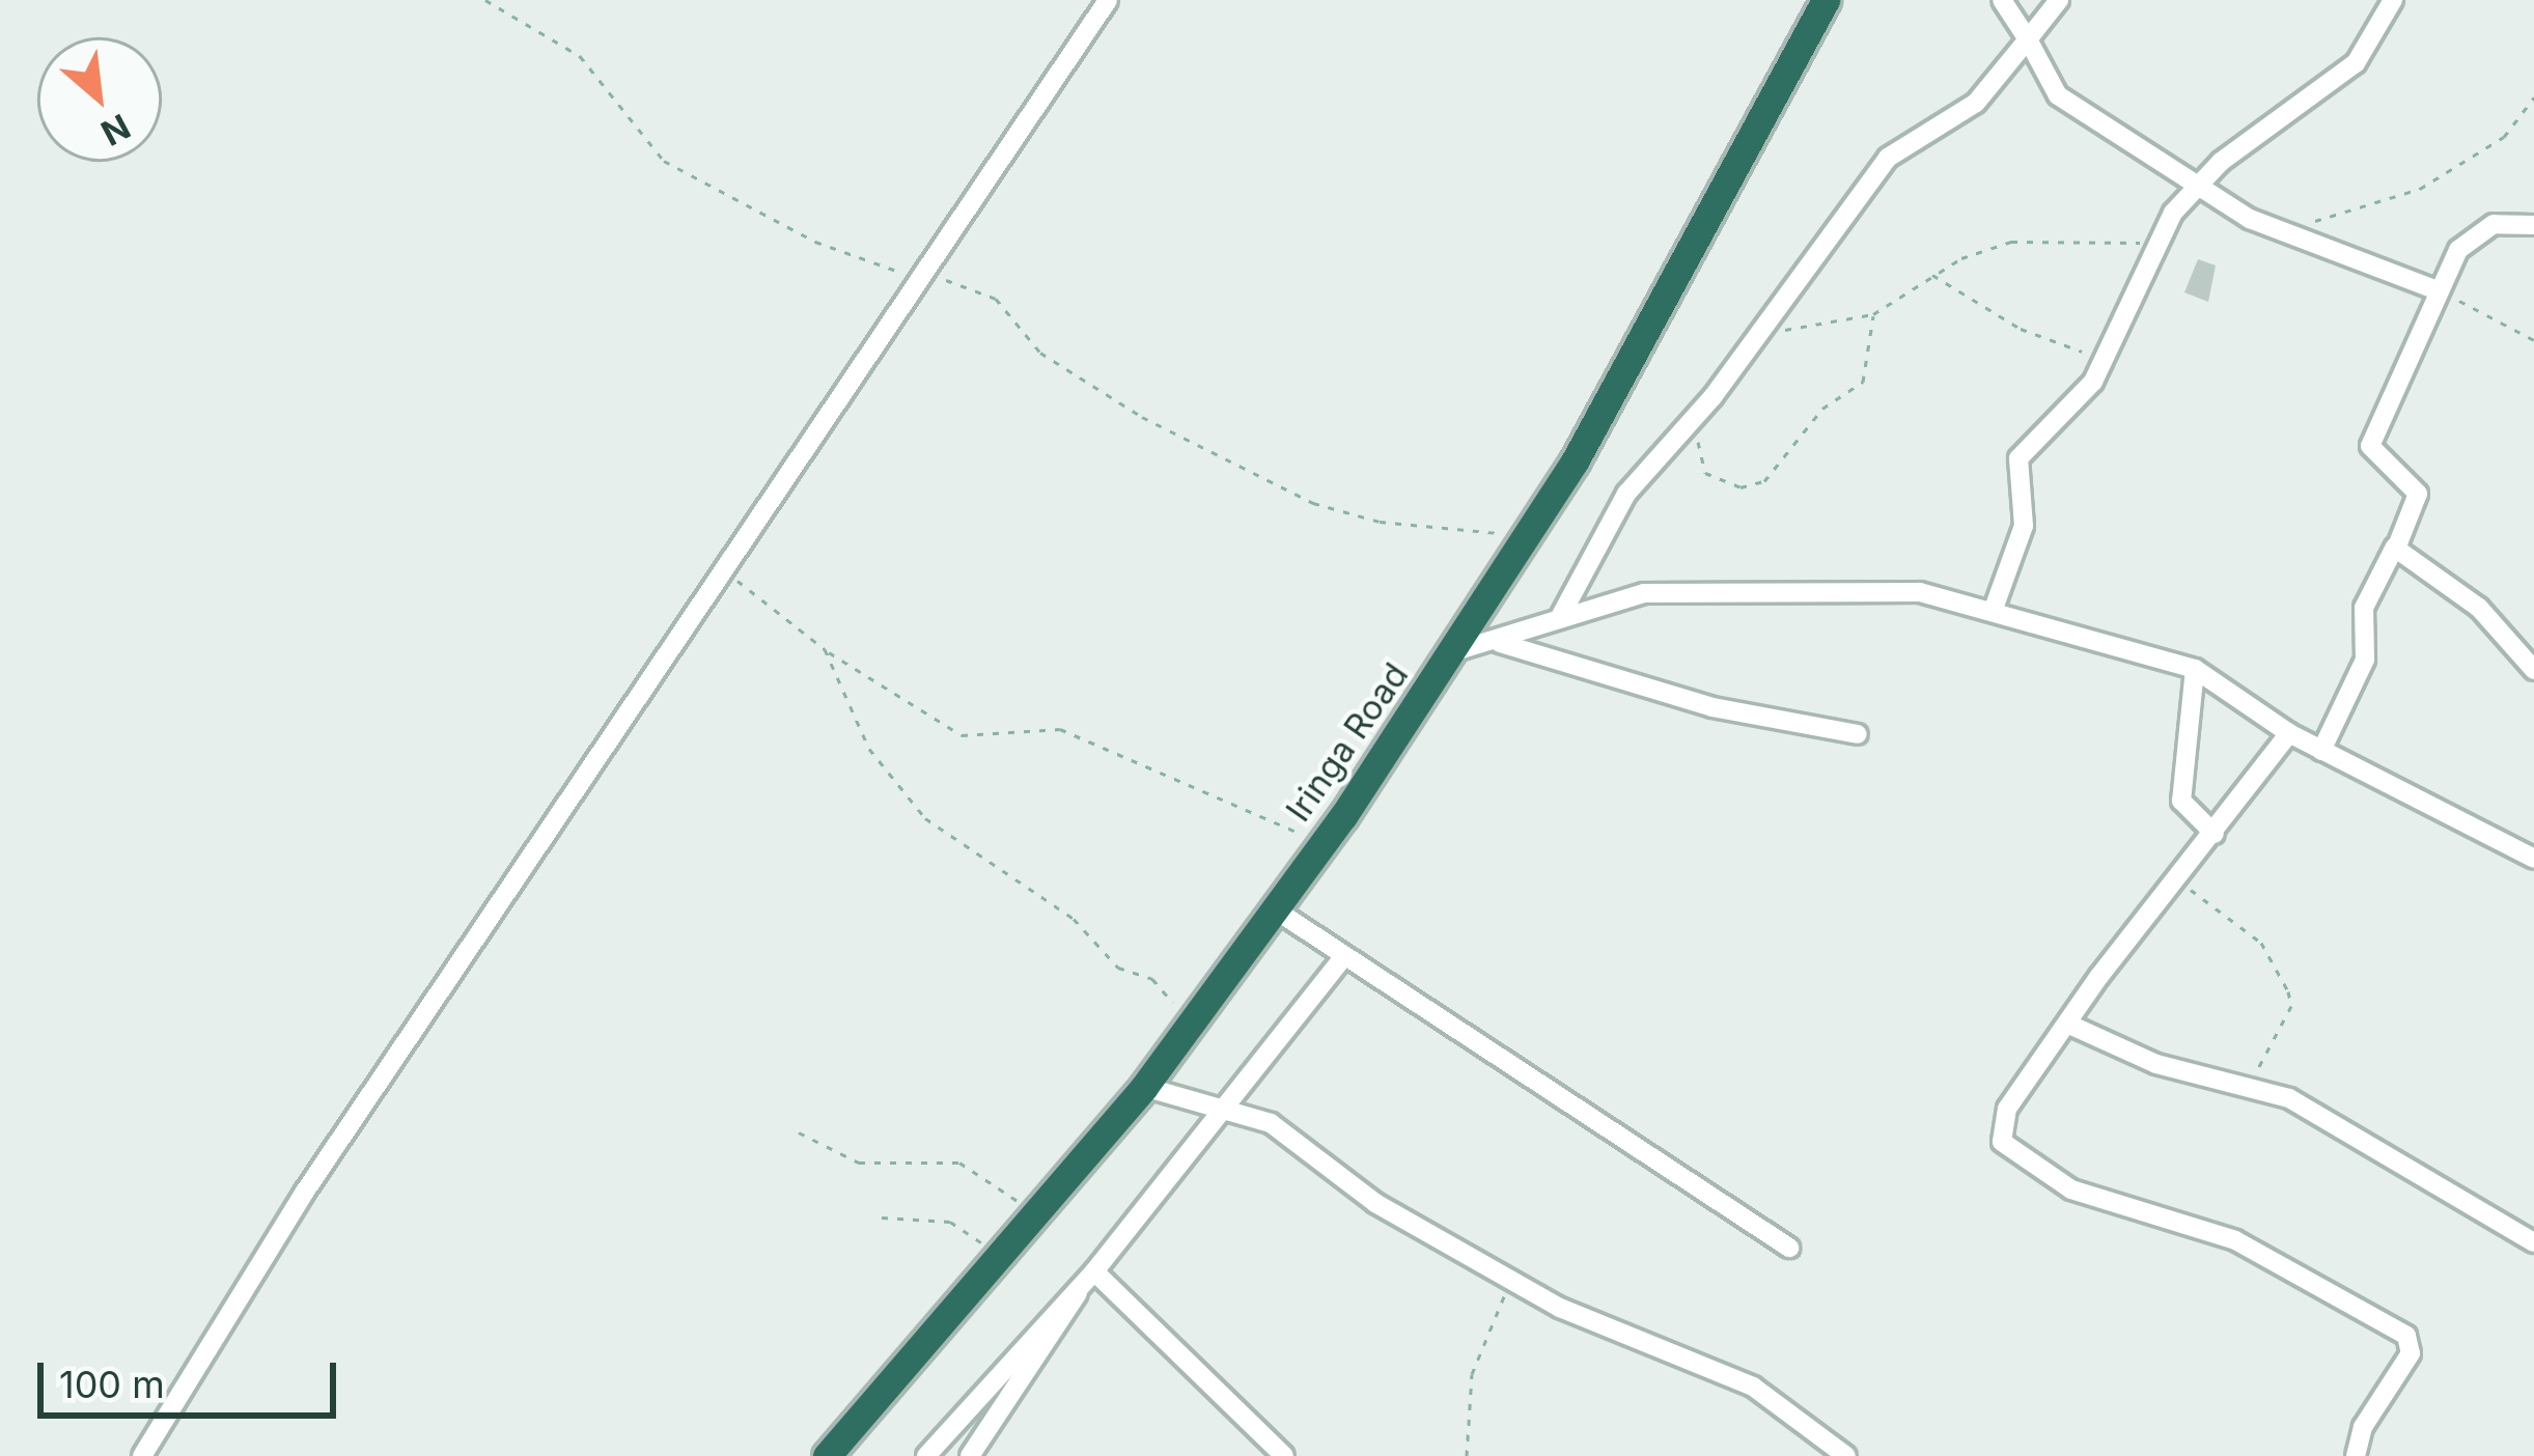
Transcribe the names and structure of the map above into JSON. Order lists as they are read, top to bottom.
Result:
{
  "streets": {
    "highway": ["Iringa Road"]
  },
  "scale_bar": "100 m",
  "north": "bottom right"
}
